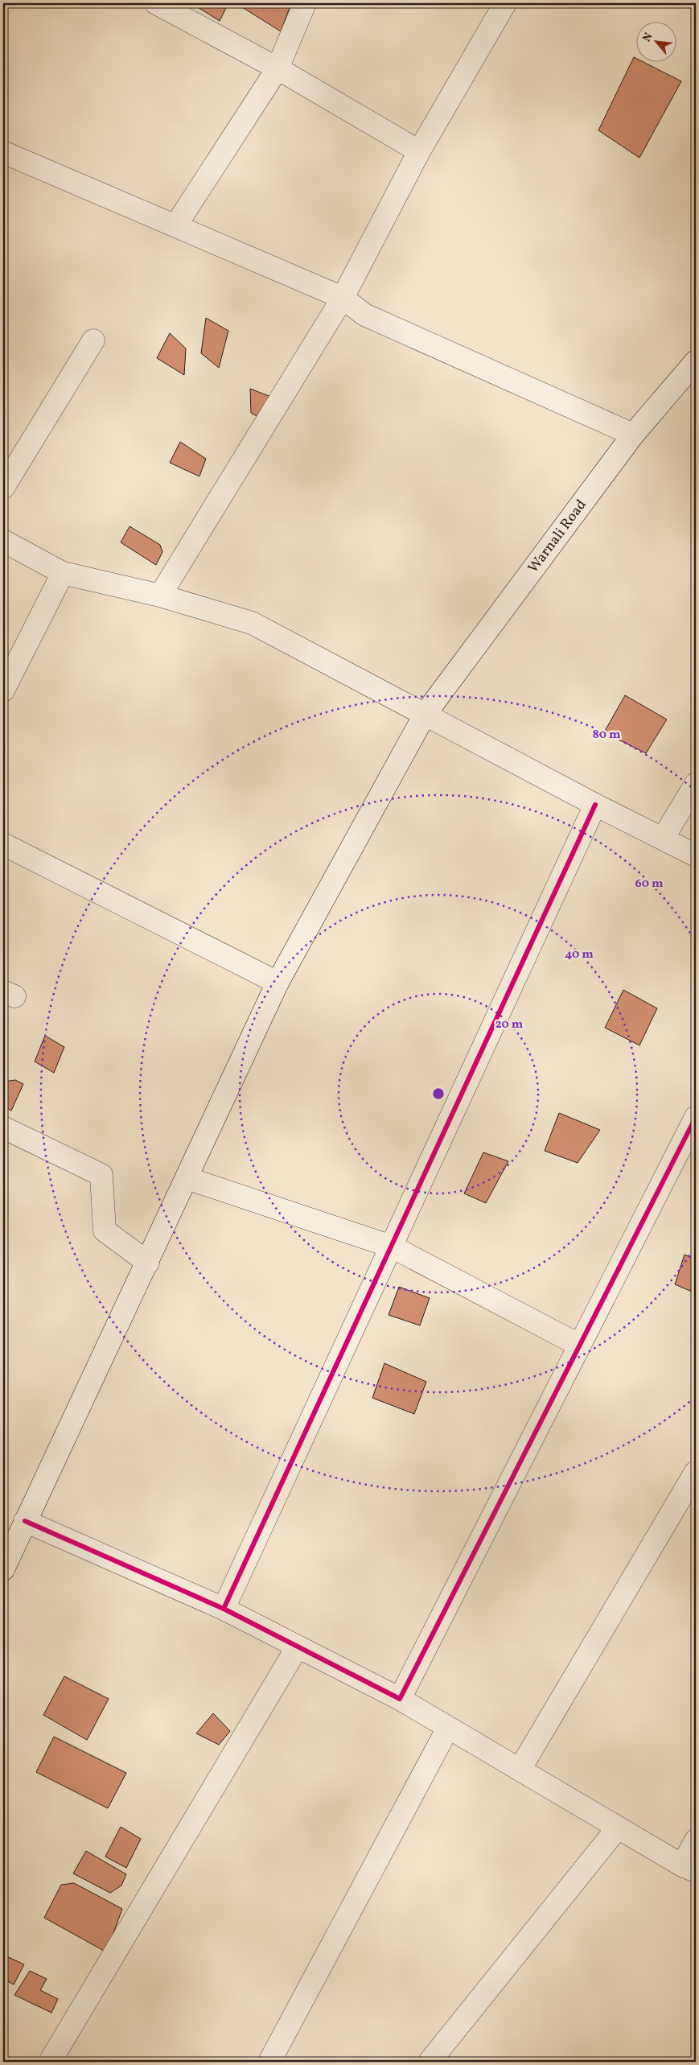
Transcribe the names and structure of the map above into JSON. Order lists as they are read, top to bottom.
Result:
{
  "streets": {
    "street": ["Warnali Road"]
  },
  "north": "top left",
  "rings": [
    "80 m",
    "60 m",
    "40 m",
    "20 m"
  ]
}
